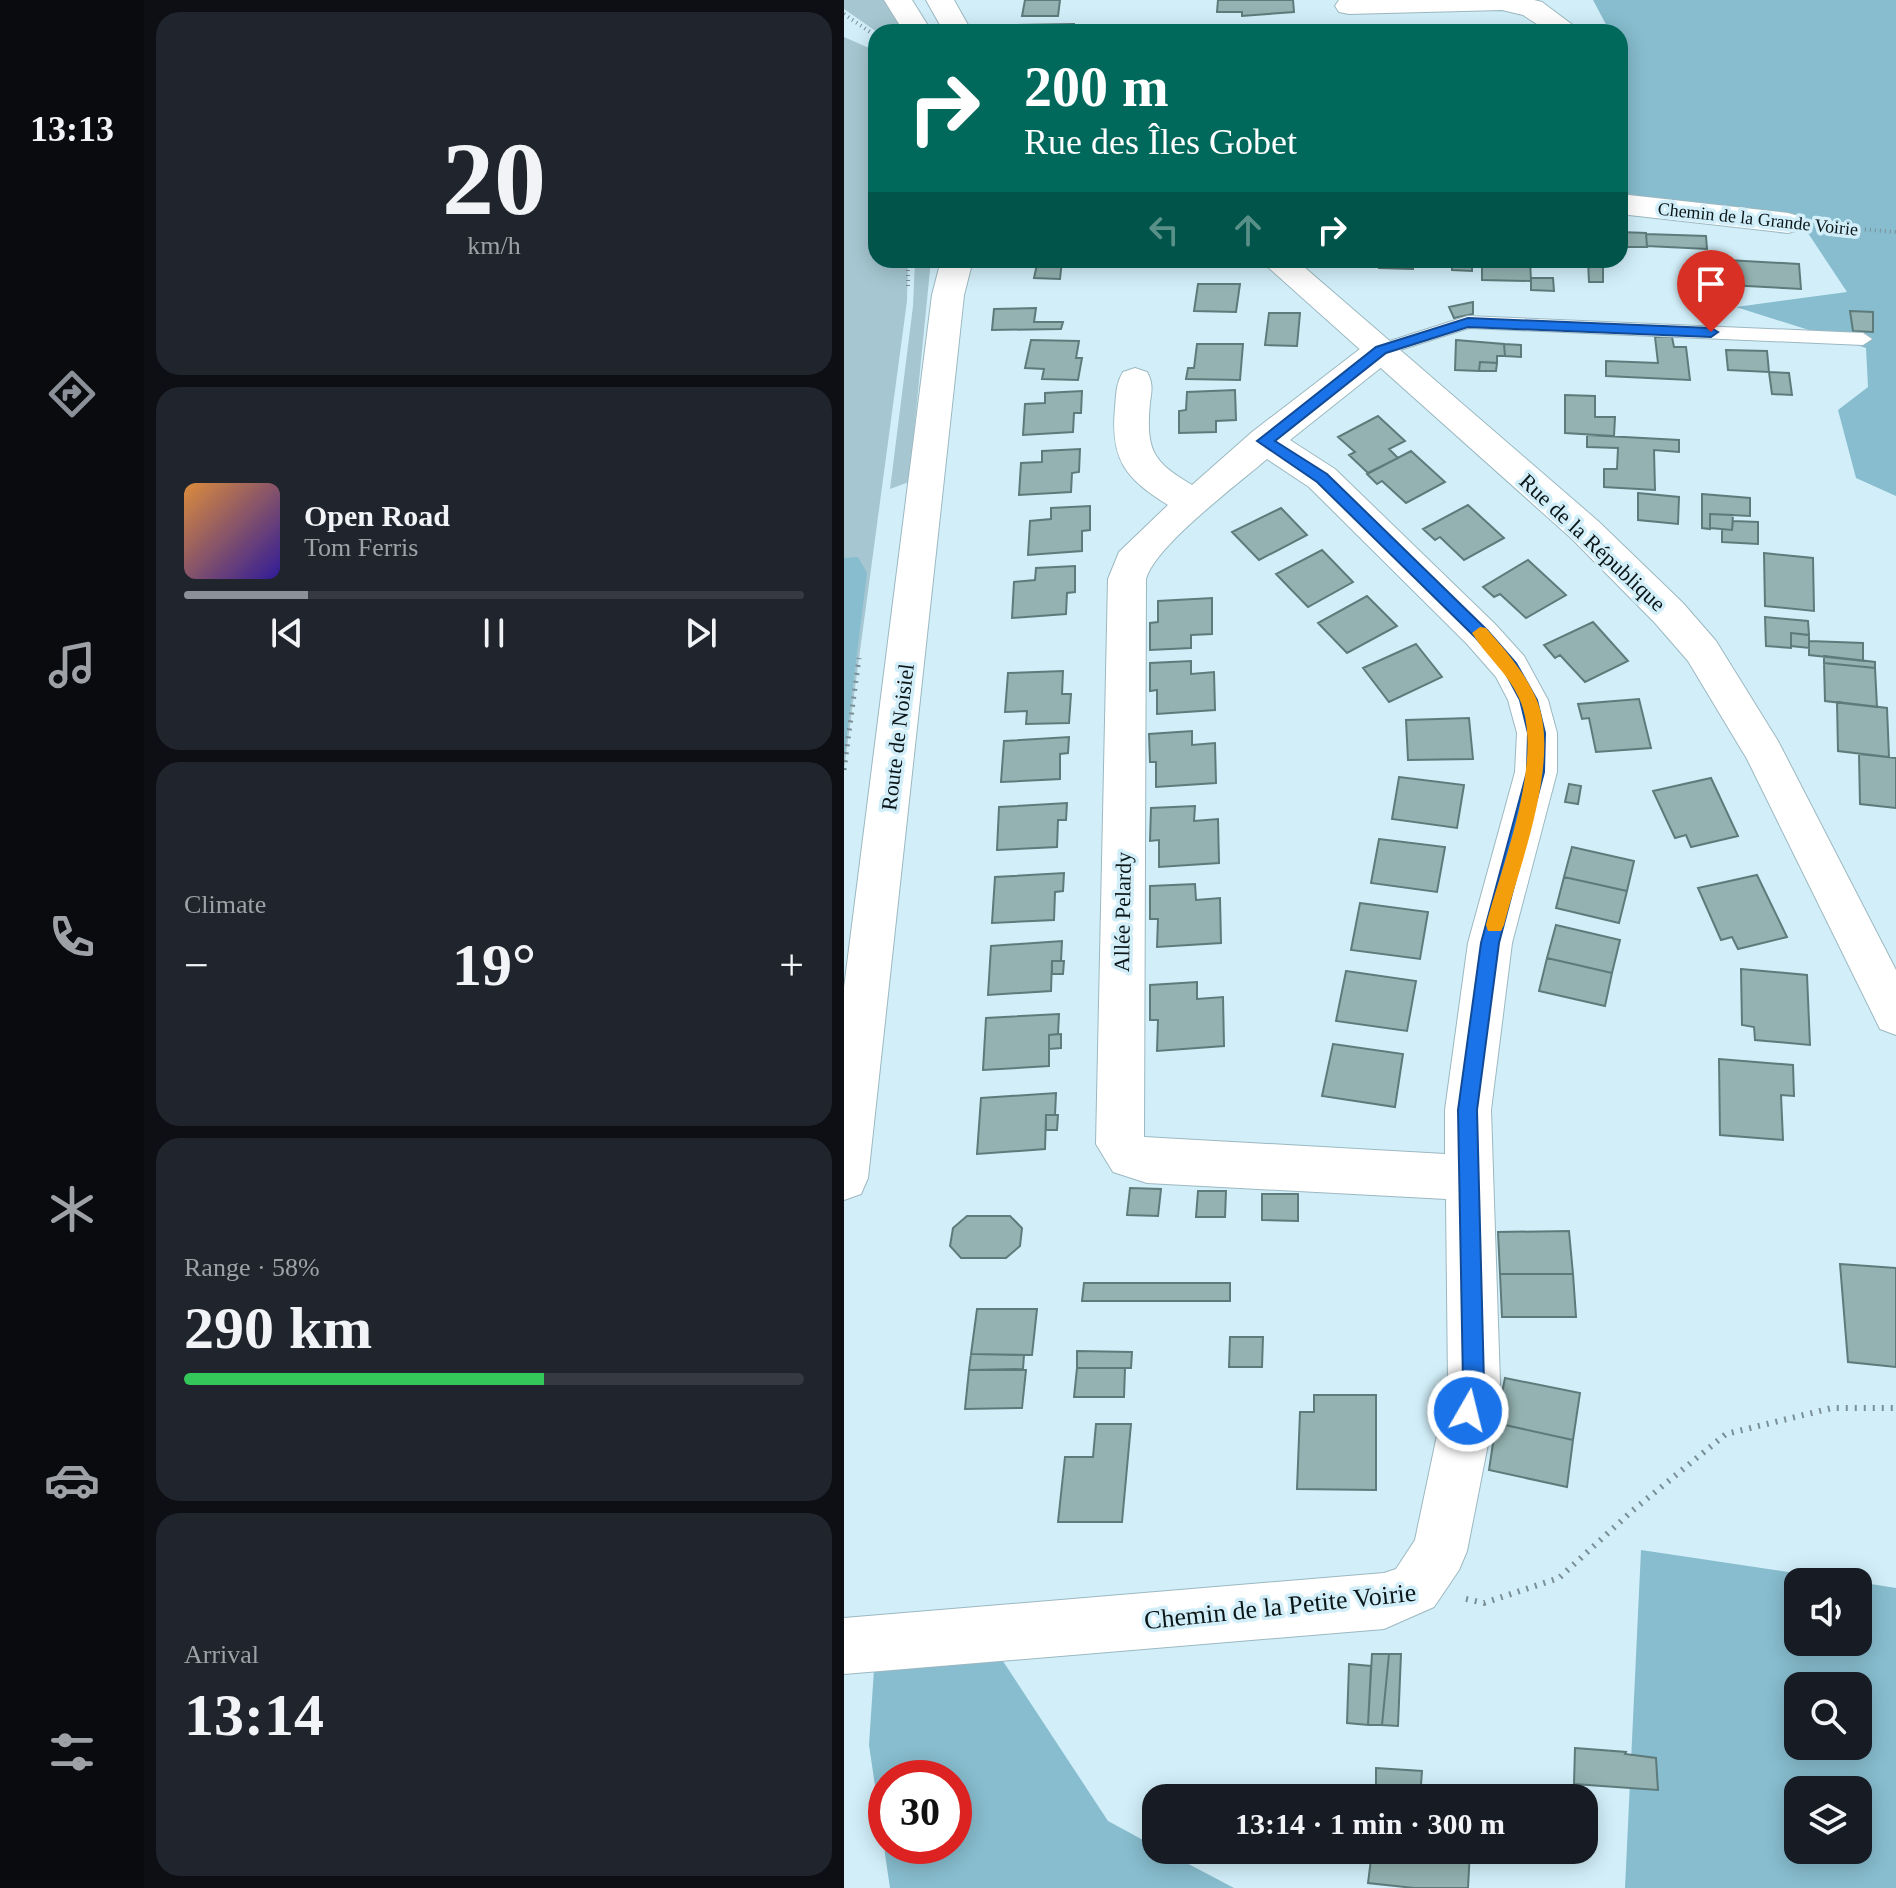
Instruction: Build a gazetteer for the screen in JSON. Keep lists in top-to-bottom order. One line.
{"streets":{"street":["Chemin de la Grande Voirie","Rue de la République","Route de Noisiel","Allée Pelardy","Chemin de la Petite Voirie"]},"page":{"tabs":"13:13","tile":[["20","km/h"],"Climate",["Range · 58%","290 km"],["Arrival","13:14"]],"turn":["200 m","Rue des Îles Gobet"],"song":["Open Road","Tom Ferris"],"heat":["−","19°","+"],"limit":"30","trip":"13:14 · 1 min · 300 m"}}
